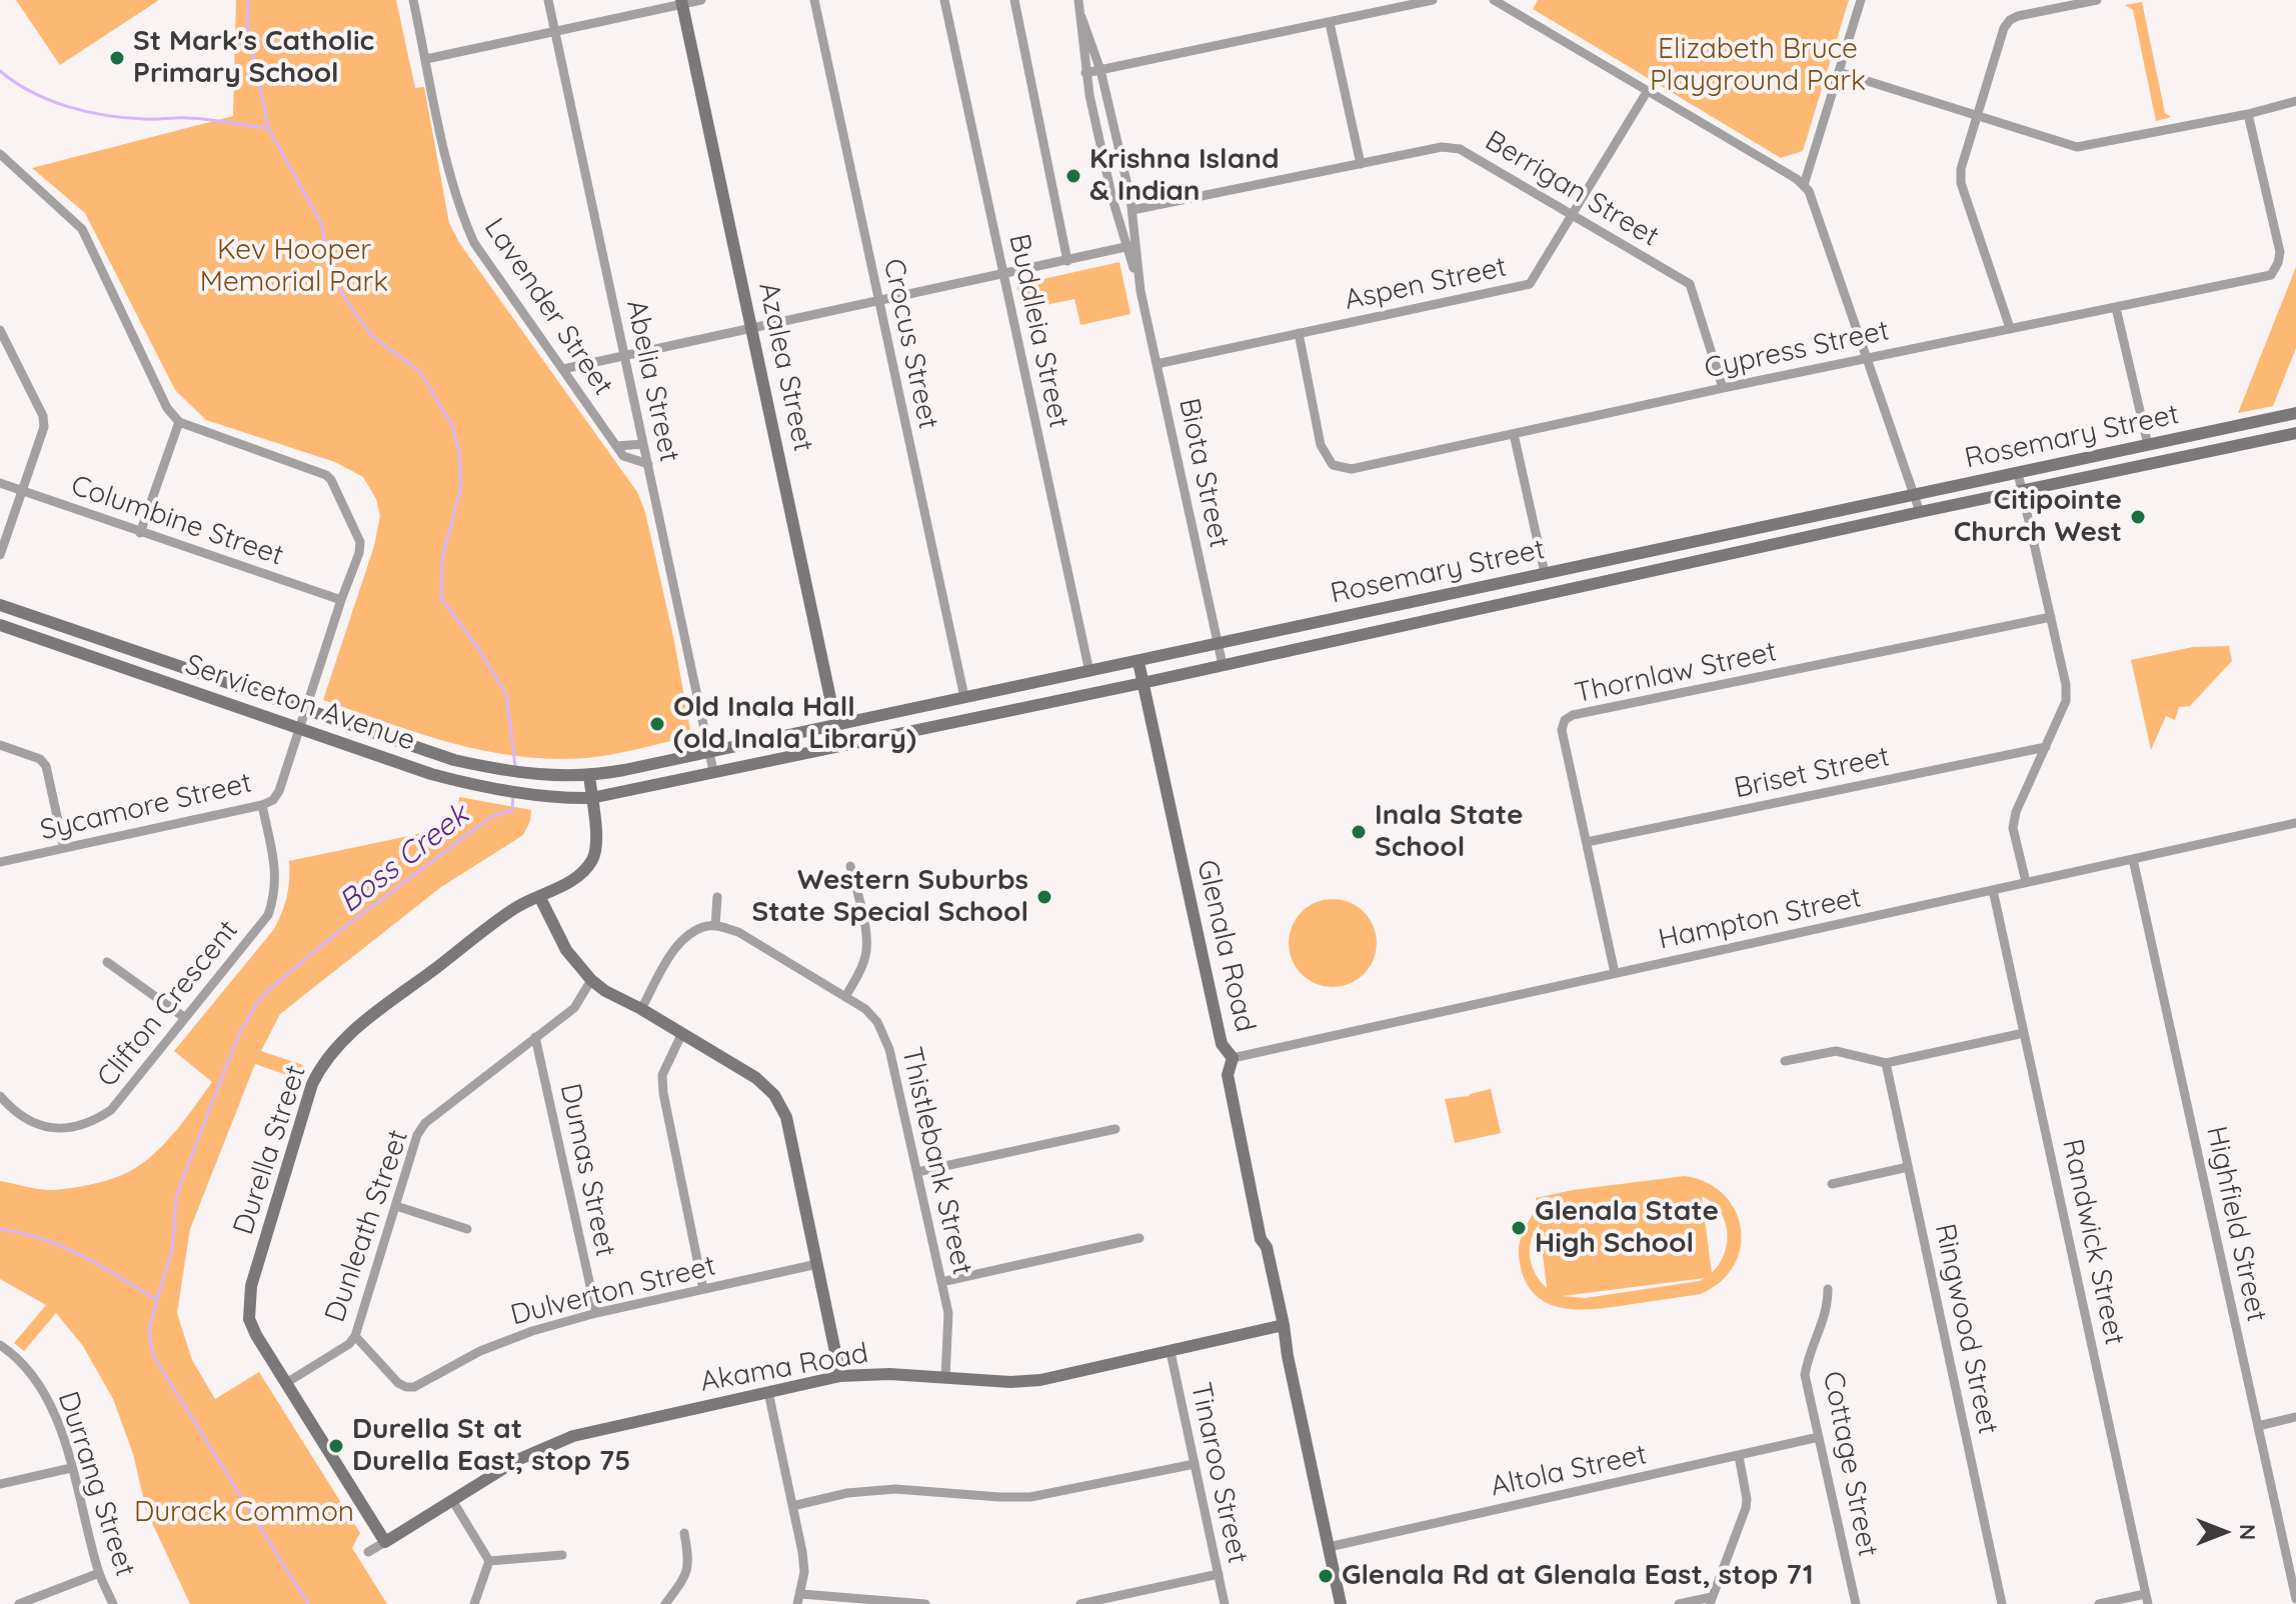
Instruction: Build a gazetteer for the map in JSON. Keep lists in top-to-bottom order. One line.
{"streets":{"main road":["Azalea Street","Rosemary Street","Serviceton Avenue","Glenala Road","Durella Street","Akama Road"],"street":["Berrigan Street","Aspen Street","Lavender Street","Buddleia Street","Crocus Street","Cypress Street","Abelia Street","Biota Street","Columbine Street","Thornlaw Street","Briset Street","Sycamore Street","Hampton Street","Clifton Crescent","Thistlebank Street","Dumas Street","Highfield Street","Dunleath Street","Randwick Street","Dulverton Street","Ringwood Street","Cottage Street","Altola Street","Tinaroo Street","Durrang Street"]},"crossings":[["Berrigan Street","Aspen Street"],["Berrigan Street","Cypress Street"],["Berrigan Street","Biota Street"],["Aspen Street","Cypress Street"],["Aspen Street","Biota Street"],["Lavender Street","Abelia Street"],["Buddleia Street","Rosemary Street"],["Crocus Street","Rosemary Street"],["Azalea Street","Rosemary Street"],["Abelia Street","Rosemary Street"],["Rosemary Street","Biota Street"],["Rosemary Street","Serviceton Avenue"],["Rosemary Street","Glenala Road"],["Rosemary Street","Durella Street"],["Columbine Street","Sycamore Street"],["Thornlaw Street","Briset Street"],["Thornlaw Street","Hampton Street"],["Serviceton Avenue","Sycamore Street"],["Serviceton Avenue","Durella Street"],["Sycamore Street","Clifton Crescent"],["Hampton Street","Glenala Road"],["Hampton Street","Highfield Street"],["Hampton Street","Randwick Street"],["Glenala Road","Akama Road"],["Glenala Road","Altola Street"],["Durella Street","Dunleath Street"],["Durella Street","Akama Road"],["Thistlebank Street","Akama Road"],["Dumas Street","Dunleath Street"],["Dumas Street","Dulverton Street"],["Dunleath Street","Dulverton Street"],["Akama Road","Tinaroo Street"],["Cottage Street","Altola Street"]],"water":["Boss Creek"],"parks":["Elizabeth Bruce Playground Park","Kev Hooper Memorial Park","Durack Common"],"places":["St Mark's Catholic Primary School","Krishna Island & Indian","Citipointe Church West","Old Inala Hall (old Inala Library)","Inala State School","Western Suburbs State Special School","Glenala State High School","Durella St at Durella East, stop 75","Glenala Rd at Glenala East, stop 71"],"north":"right"}
